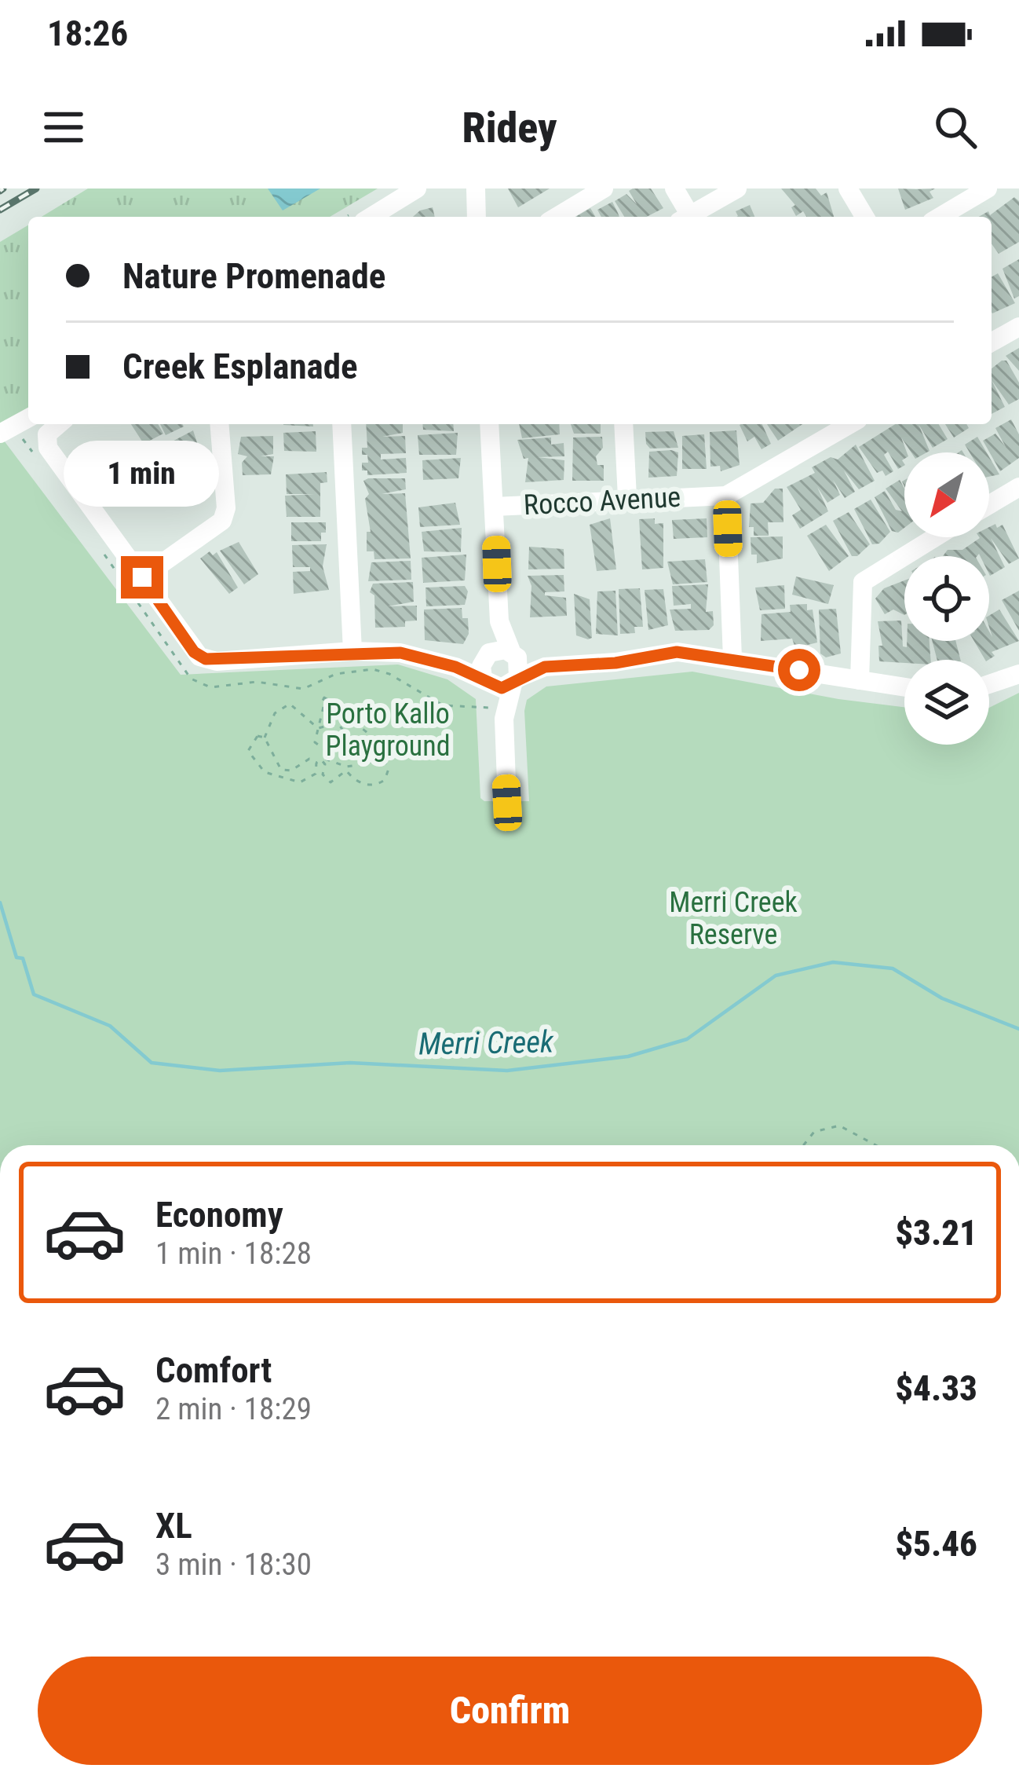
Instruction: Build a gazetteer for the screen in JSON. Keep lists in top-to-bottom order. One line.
{"streets":{"street":["Rocco Avenue"]},"water":["Merri Creek"],"parks":["Porto Kallo Playground","Merri Creek Reserve"],"north":"bottom left","page":{"status":"18:26","header":"Ridey","banner":["Nature Promenade","Creek Esplanade"],"bubble":"1 min","list":[{"name":"Economy","note":"1 min · 18:28","value":"$3.21"},{"name":"Comfort","note":"2 min · 18:29","value":"$4.33"},{"name":"XL","note":"3 min · 18:30","value":"$5.46"}],"buttons":"Confirm"}}
